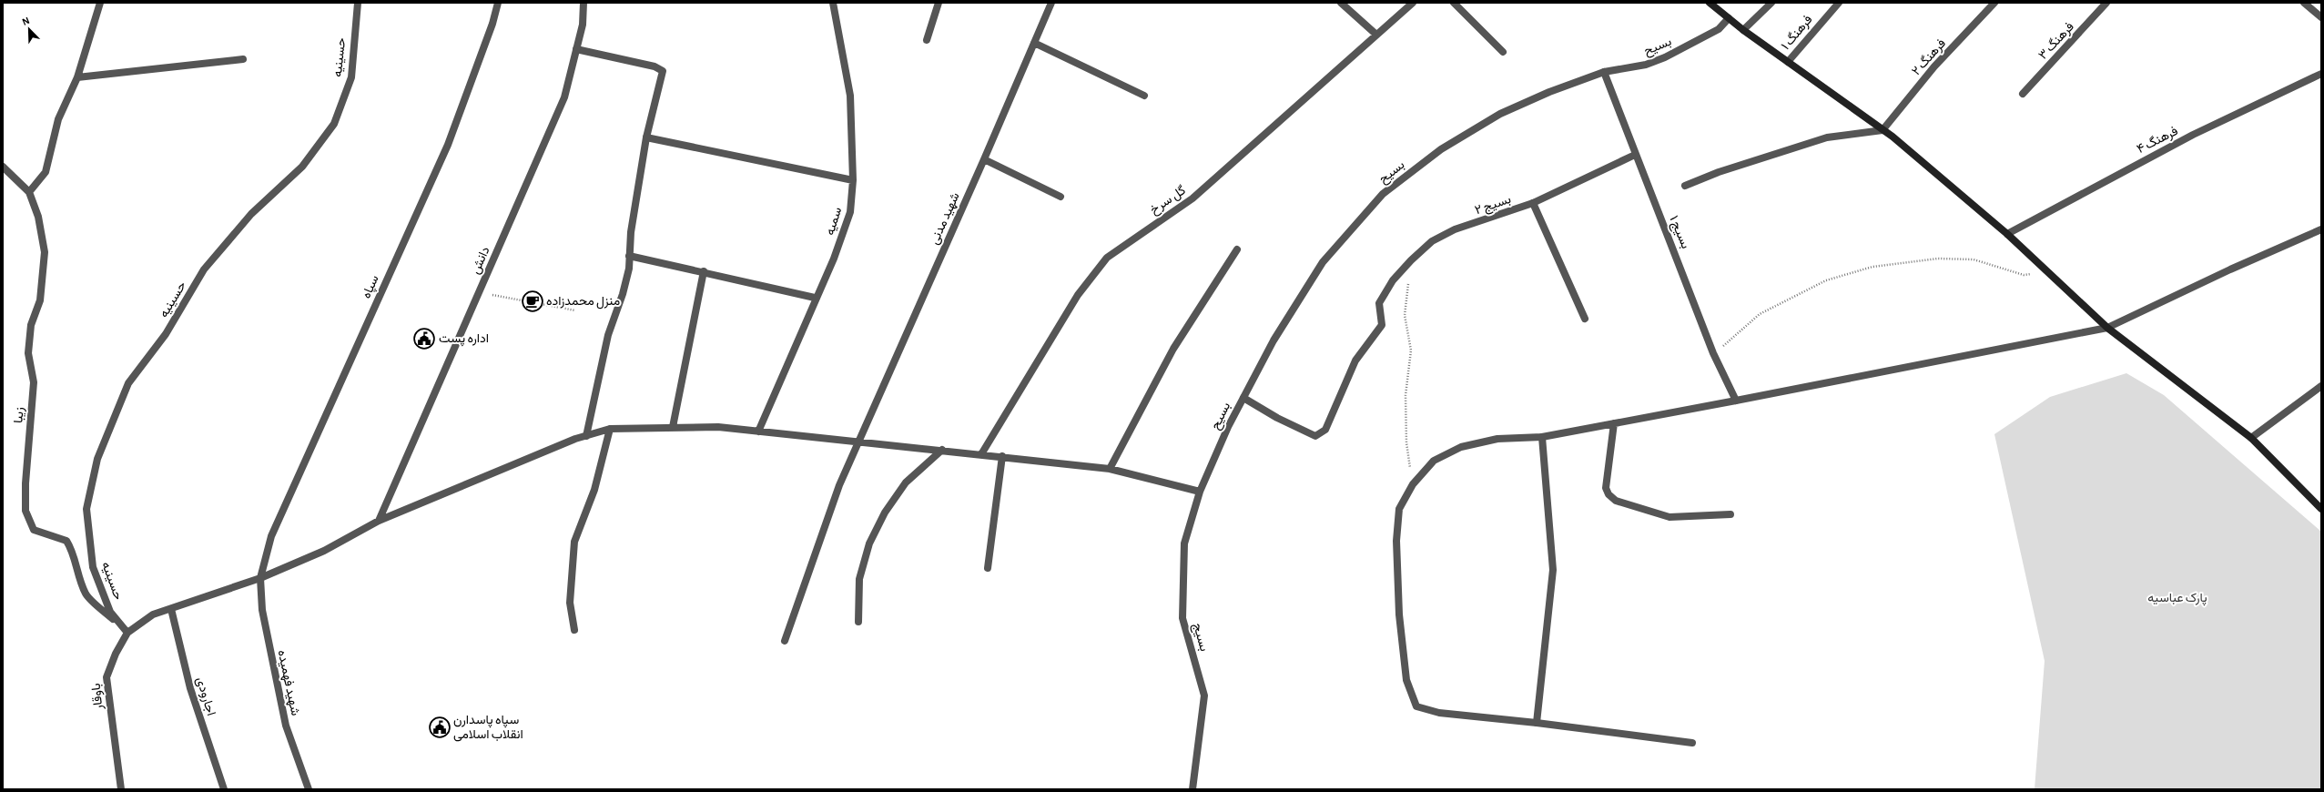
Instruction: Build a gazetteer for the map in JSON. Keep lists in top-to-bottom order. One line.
{"streets":{"street":["فرهنگ ۱","فرهنگ ۳","بسیح","حسینیه","فرهنگ ۲","فرهنگ ۴","گل سرخ","بسیج ۲","شهید مدنی","سمیه","بسیج ۱","دانش","سپاه","زیبا","بسیج","شهید فهمیده","باوقار","اجارودی"]},"crossings":[["بسیح","بسیج ۲"],["بسیح","بسیج ۱"],["بسیح","بسیج"],["بسیح","باوقار"],["حسینیه","زیبا"],["حسینیه","باوقار"],["گل سرخ","باوقار"],["بسیج ۲","بسیج ۱"],["شهید مدنی","باوقار"],["سمیه","باوقار"],["دانش","باوقار"],["سپاه","شهید فهمیده"],["سپاه","باوقار"],["زیبا","باوقار"],["بسیج","باوقار"],["شهید فهمیده","باوقار"],["باوقار","اجارودی"]],"parks":["پارک عباسیه"],"places":{"cafe":["منزل محمدزاده"],"public building":["اداره پست","سپاه پاسدارن انقلاب اسلامی"]},"north":"top left"}
